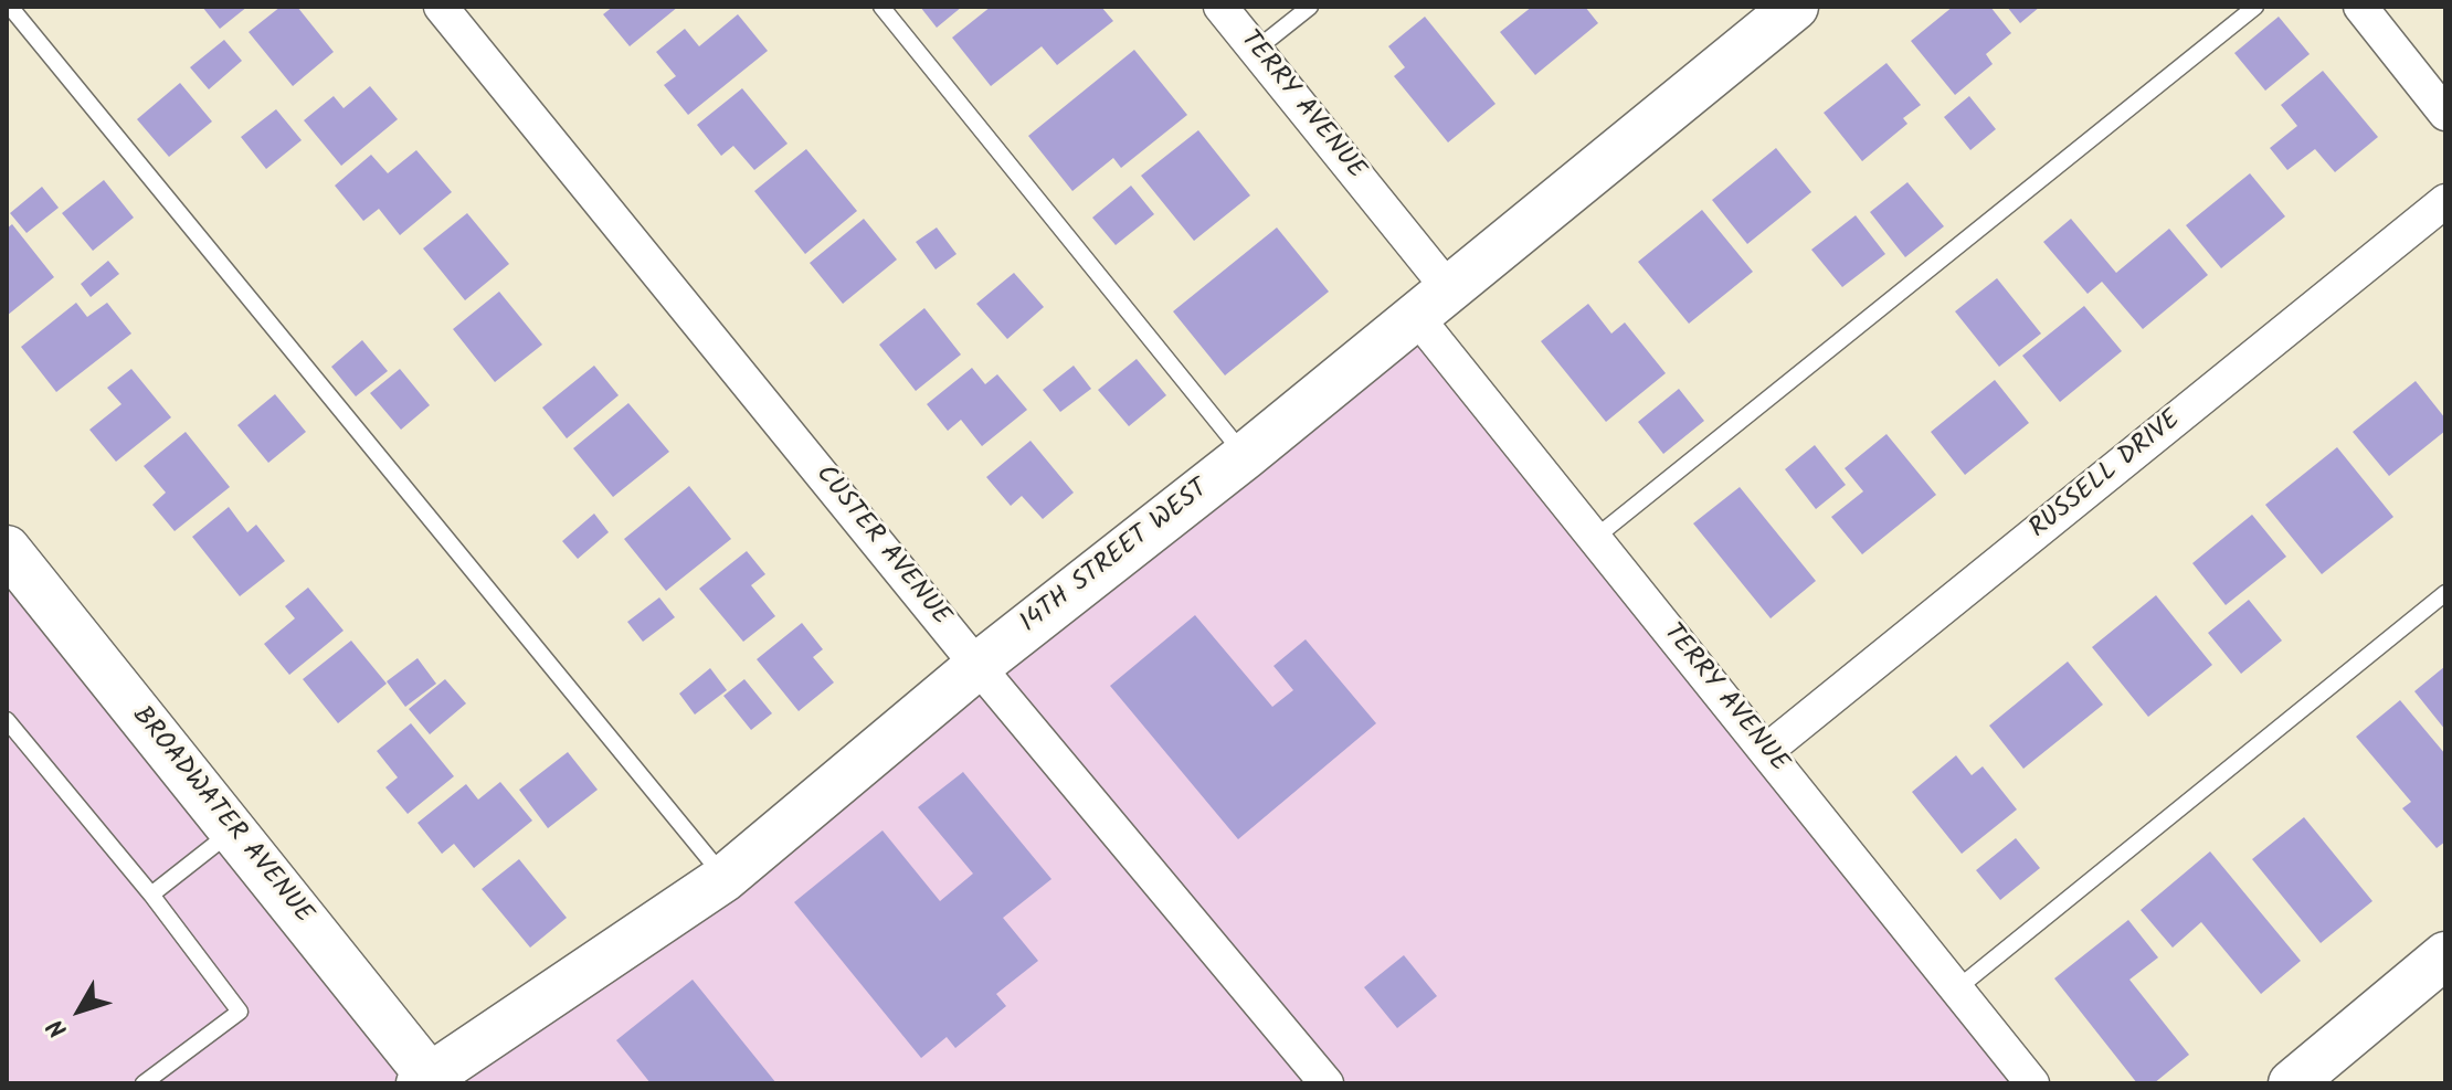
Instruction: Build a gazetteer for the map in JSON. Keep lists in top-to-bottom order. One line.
{"streets":{"street":["TERRY AVENUE","RUSSELL DRIVE","CUSTER AVENUE","14TH STREET WEST","BROADWATER AVENUE"]},"crossings":[["TERRY AVENUE","RUSSELL DRIVE"],["TERRY AVENUE","14TH STREET WEST"],["CUSTER AVENUE","14TH STREET WEST"],["14TH STREET WEST","BROADWATER AVENUE"]],"north":"bottom left"}
